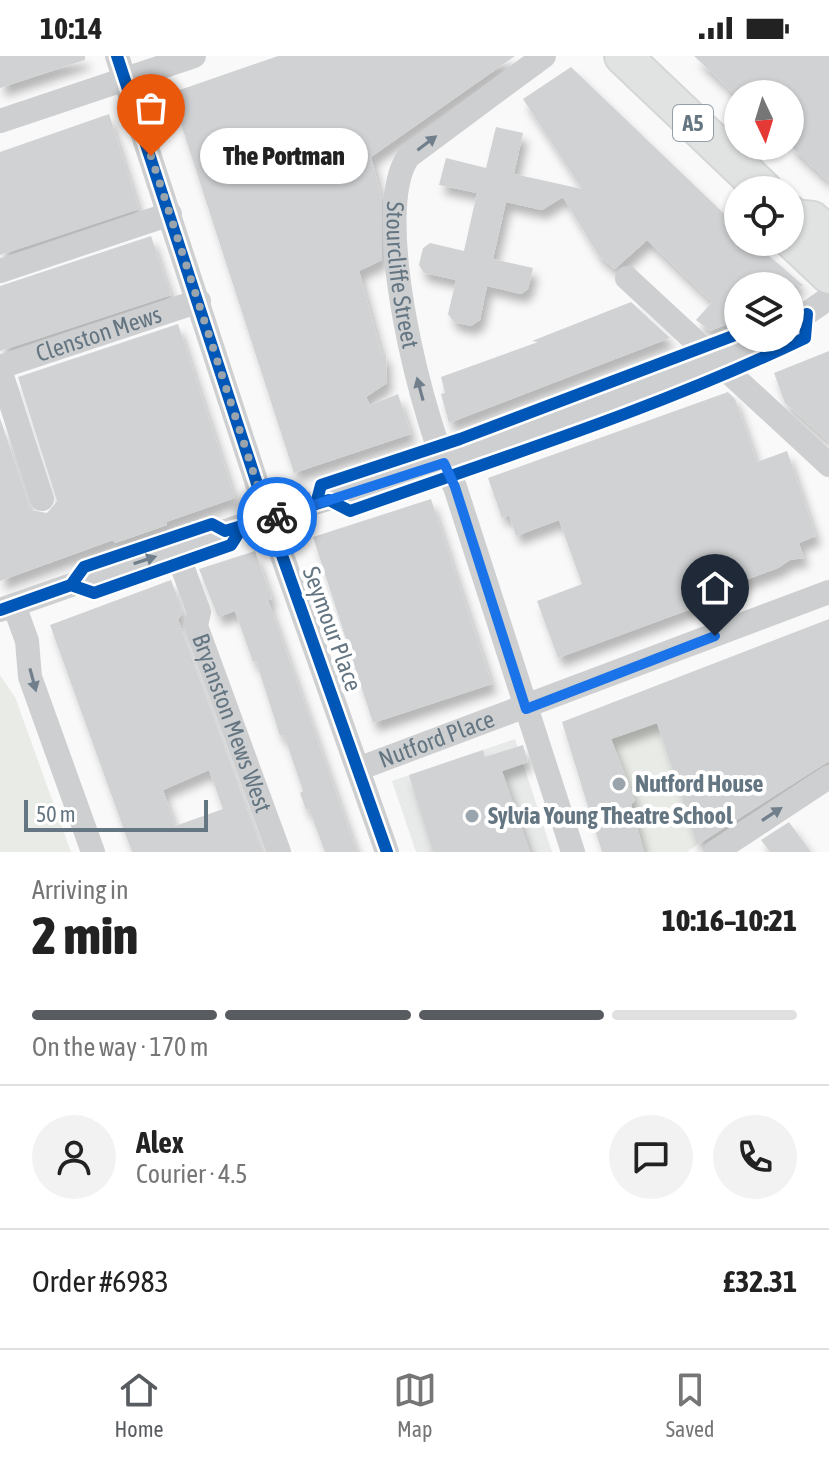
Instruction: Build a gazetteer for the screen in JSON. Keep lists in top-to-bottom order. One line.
{"streets":{"highway":["A5"],"street":["Stourcliffe Street","Clenston Mews","Seymour Place","Bryanston Mews West","Nutford Place"]},"crossings":[["Stourcliffe Street","Nutford Place"],["Clenston Mews","Seymour Place"],["Seymour Place","Nutford Place"]],"one_way":["Stourcliffe Street"],"places":["The Portman","Nutford House","Sylvia Young Theatre School"],"scale_bar":"50 m","north":"bottom","page":{"status":"10:14","bubble":"The Portman","scale":"50 m","heading":["2 min","Arriving in","10:16–10:21"],"panel":["Alex","Courier · 4.5","Order #6983","£32.31"],"bar":"On the way · 170 m","tabs":["Home","Map","Saved"]}}
